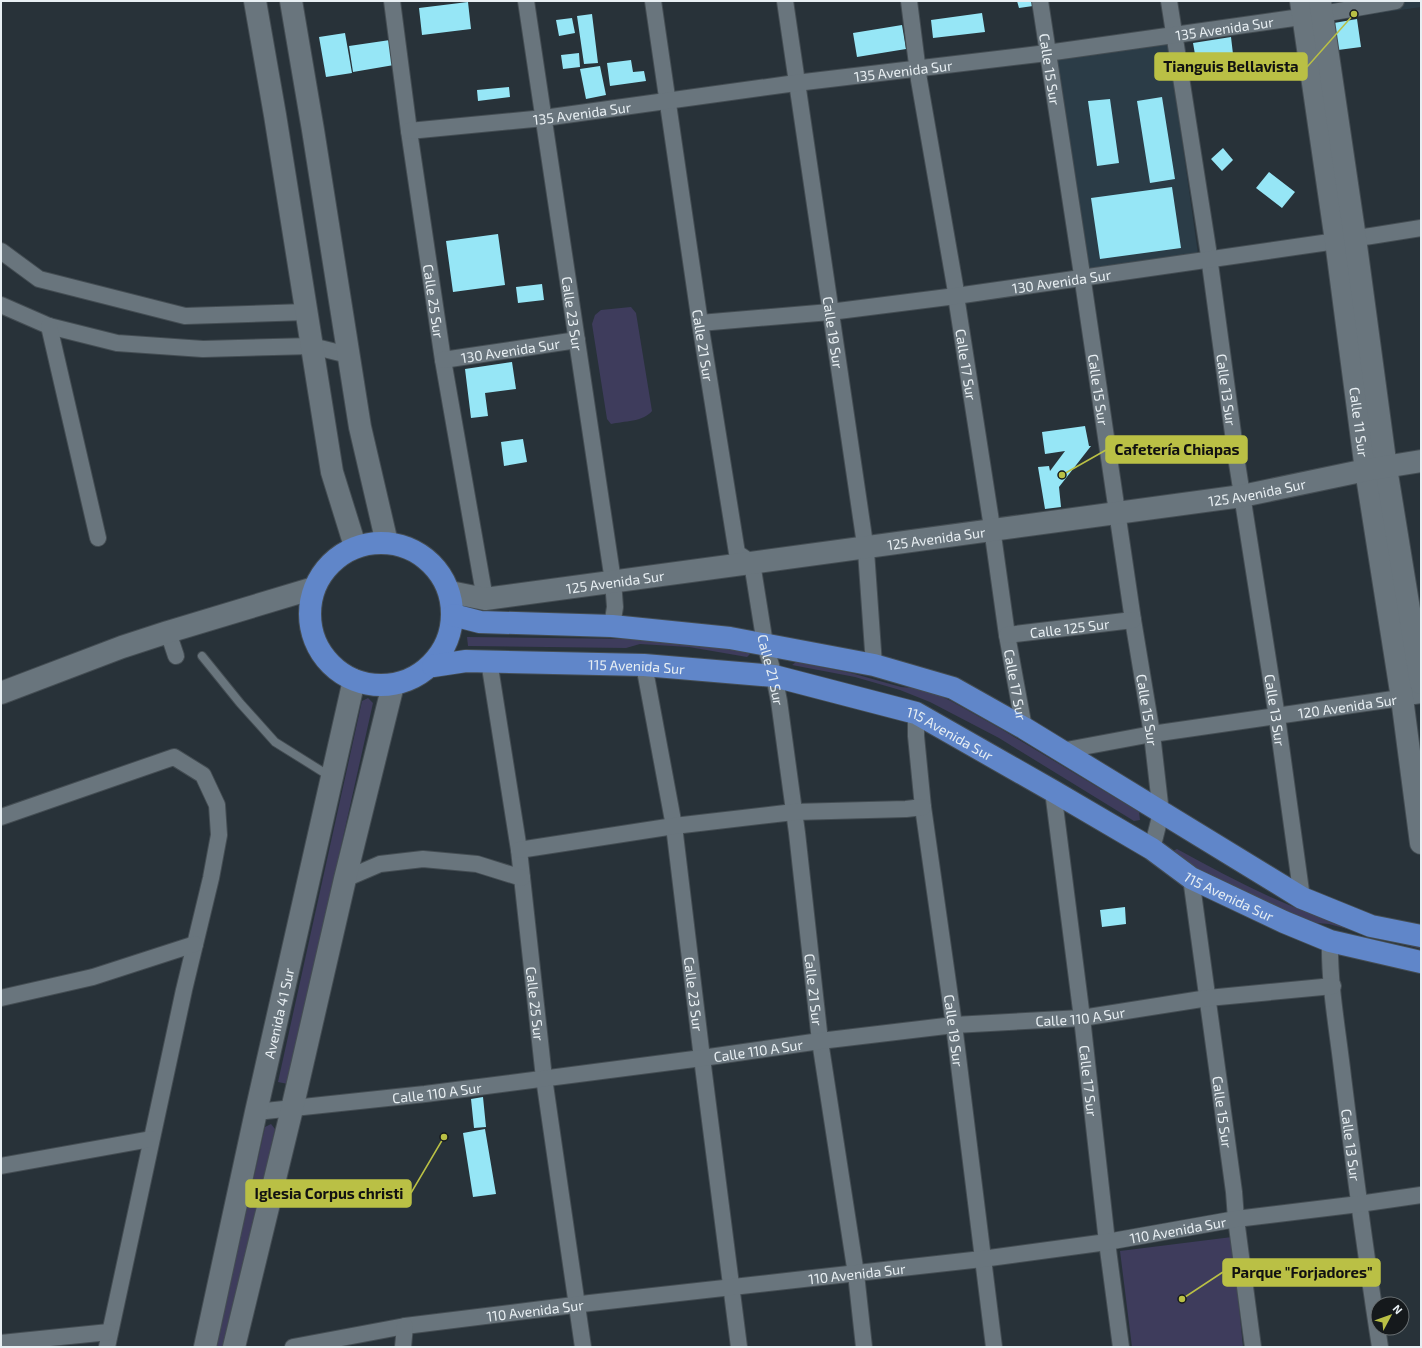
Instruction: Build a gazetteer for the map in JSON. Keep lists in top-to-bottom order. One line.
{"streets":{"main road":["Calle 11 Sur","125 Avenida Sur","115 Avenida Sur","Avenida 41 Sur"],"street":["135 Avenida Sur","Calle 15 Sur","130 Avenida Sur","Calle 25 Sur","Calle 23 Sur","Calle 19 Sur","Calle 21 Sur","Calle 17 Sur","Calle 13 Sur","Calle 125 Sur","120 Avenida Sur","Calle 110 A Sur","110 Avenida Sur"]},"crossings":[["135 Avenida Sur","Calle 15 Sur"],["135 Avenida Sur","Calle 25 Sur"],["135 Avenida Sur","Calle 23 Sur"],["135 Avenida Sur","Calle 19 Sur"],["135 Avenida Sur","Calle 21 Sur"],["135 Avenida Sur","Calle 17 Sur"],["135 Avenida Sur","Calle 13 Sur"],["135 Avenida Sur","Calle 11 Sur"],["Calle 15 Sur","130 Avenida Sur"],["Calle 15 Sur","125 Avenida Sur"],["Calle 15 Sur","Calle 125 Sur"],["Calle 15 Sur","115 Avenida Sur"],["Calle 15 Sur","120 Avenida Sur"],["Calle 15 Sur","Calle 110 A Sur"],["Calle 15 Sur","110 Avenida Sur"],["130 Avenida Sur","Calle 25 Sur"],["130 Avenida Sur","Calle 23 Sur"],["130 Avenida Sur","Calle 19 Sur"],["130 Avenida Sur","Calle 21 Sur"],["130 Avenida Sur","Calle 17 Sur"],["130 Avenida Sur","Calle 13 Sur"],["130 Avenida Sur","Calle 11 Sur"],["Calle 25 Sur","125 Avenida Sur"],["Calle 25 Sur","115 Avenida Sur"],["Calle 25 Sur","Calle 110 A Sur"],["Calle 25 Sur","110 Avenida Sur"],["Calle 23 Sur","125 Avenida Sur"],["Calle 23 Sur","115 Avenida Sur"],["Calle 23 Sur","Calle 110 A Sur"],["Calle 23 Sur","110 Avenida Sur"],["Calle 19 Sur","125 Avenida Sur"],["Calle 19 Sur","115 Avenida Sur"],["Calle 19 Sur","Calle 110 A Sur"],["Calle 19 Sur","110 Avenida Sur"],["Calle 21 Sur","125 Avenida Sur"],["Calle 21 Sur","115 Avenida Sur"],["Calle 21 Sur","Calle 110 A Sur"],["Calle 21 Sur","110 Avenida Sur"],["Calle 17 Sur","125 Avenida Sur"],["Calle 17 Sur","Calle 125 Sur"],["Calle 17 Sur","115 Avenida Sur"],["Calle 17 Sur","Calle 110 A Sur"],["Calle 17 Sur","110 Avenida Sur"],["Calle 13 Sur","125 Avenida Sur"],["Calle 13 Sur","115 Avenida Sur"],["Calle 13 Sur","120 Avenida Sur"],["Calle 13 Sur","Calle 110 A Sur"],["Calle 13 Sur","110 Avenida Sur"],["Calle 11 Sur","125 Avenida Sur"],["Calle 11 Sur","120 Avenida Sur"],["Avenida 41 Sur","Calle 110 A Sur"]],"places":["Tianguis Bellavista","Cafetería Chiapas","Iglesia Corpus christi","Parque \"Forjadores\""],"north":"top right"}
